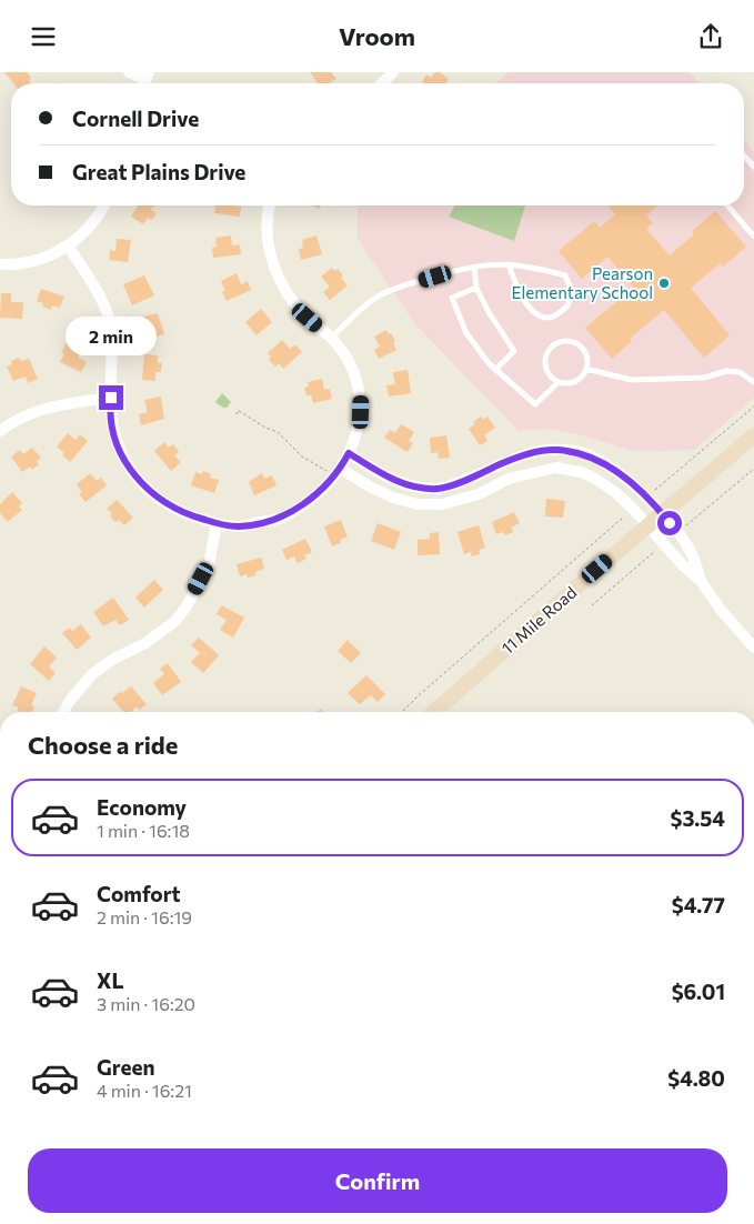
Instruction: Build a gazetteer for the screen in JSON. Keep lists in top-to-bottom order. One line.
{"streets":{"street":["11 Mile Road"]},"places":["Pearson Elementary School"],"page":{"header":"Vroom","banner":["Cornell Drive","Great Plains Drive"],"bubble":"2 min","heading":"Choose a ride","list":[{"name":"Economy","note":"1 min · 16:18","value":"$3.54"},{"name":"Comfort","note":"2 min · 16:19","value":"$4.77"},{"name":"XL","note":"3 min · 16:20","value":"$6.01"},{"name":"Green","note":"4 min · 16:21","value":"$4.80"}],"buttons":"Confirm"}}
